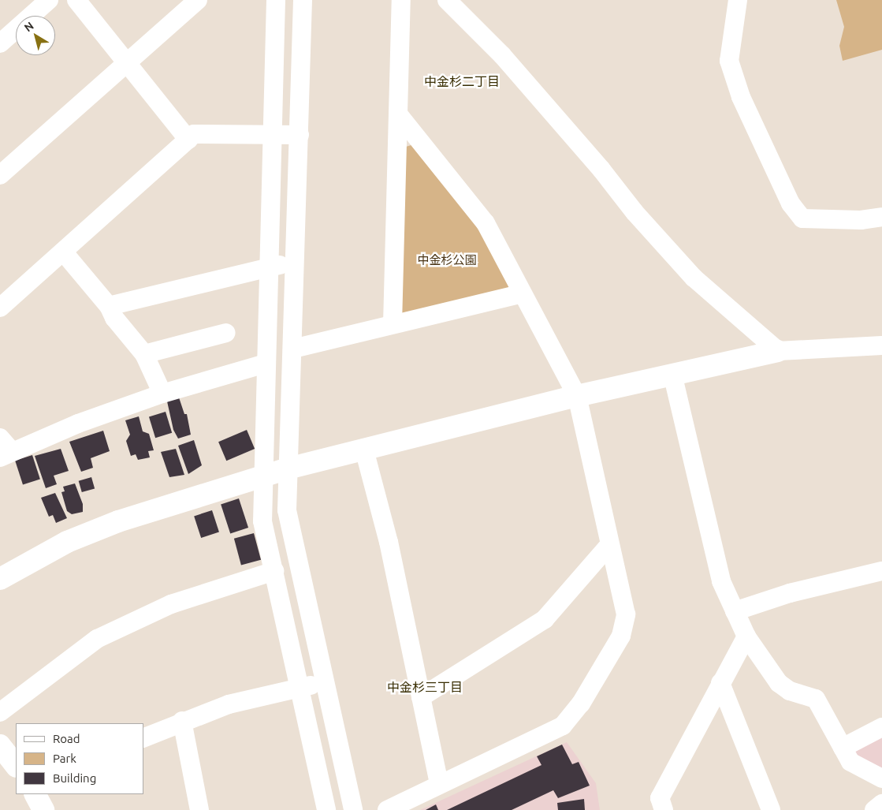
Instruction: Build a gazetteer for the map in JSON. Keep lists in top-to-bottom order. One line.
{"districts":["中金杉二丁目","中金杉三丁目"],"parks":["中金杉公園"],"legend":["Road","Park","Building"],"north":"top left"}
